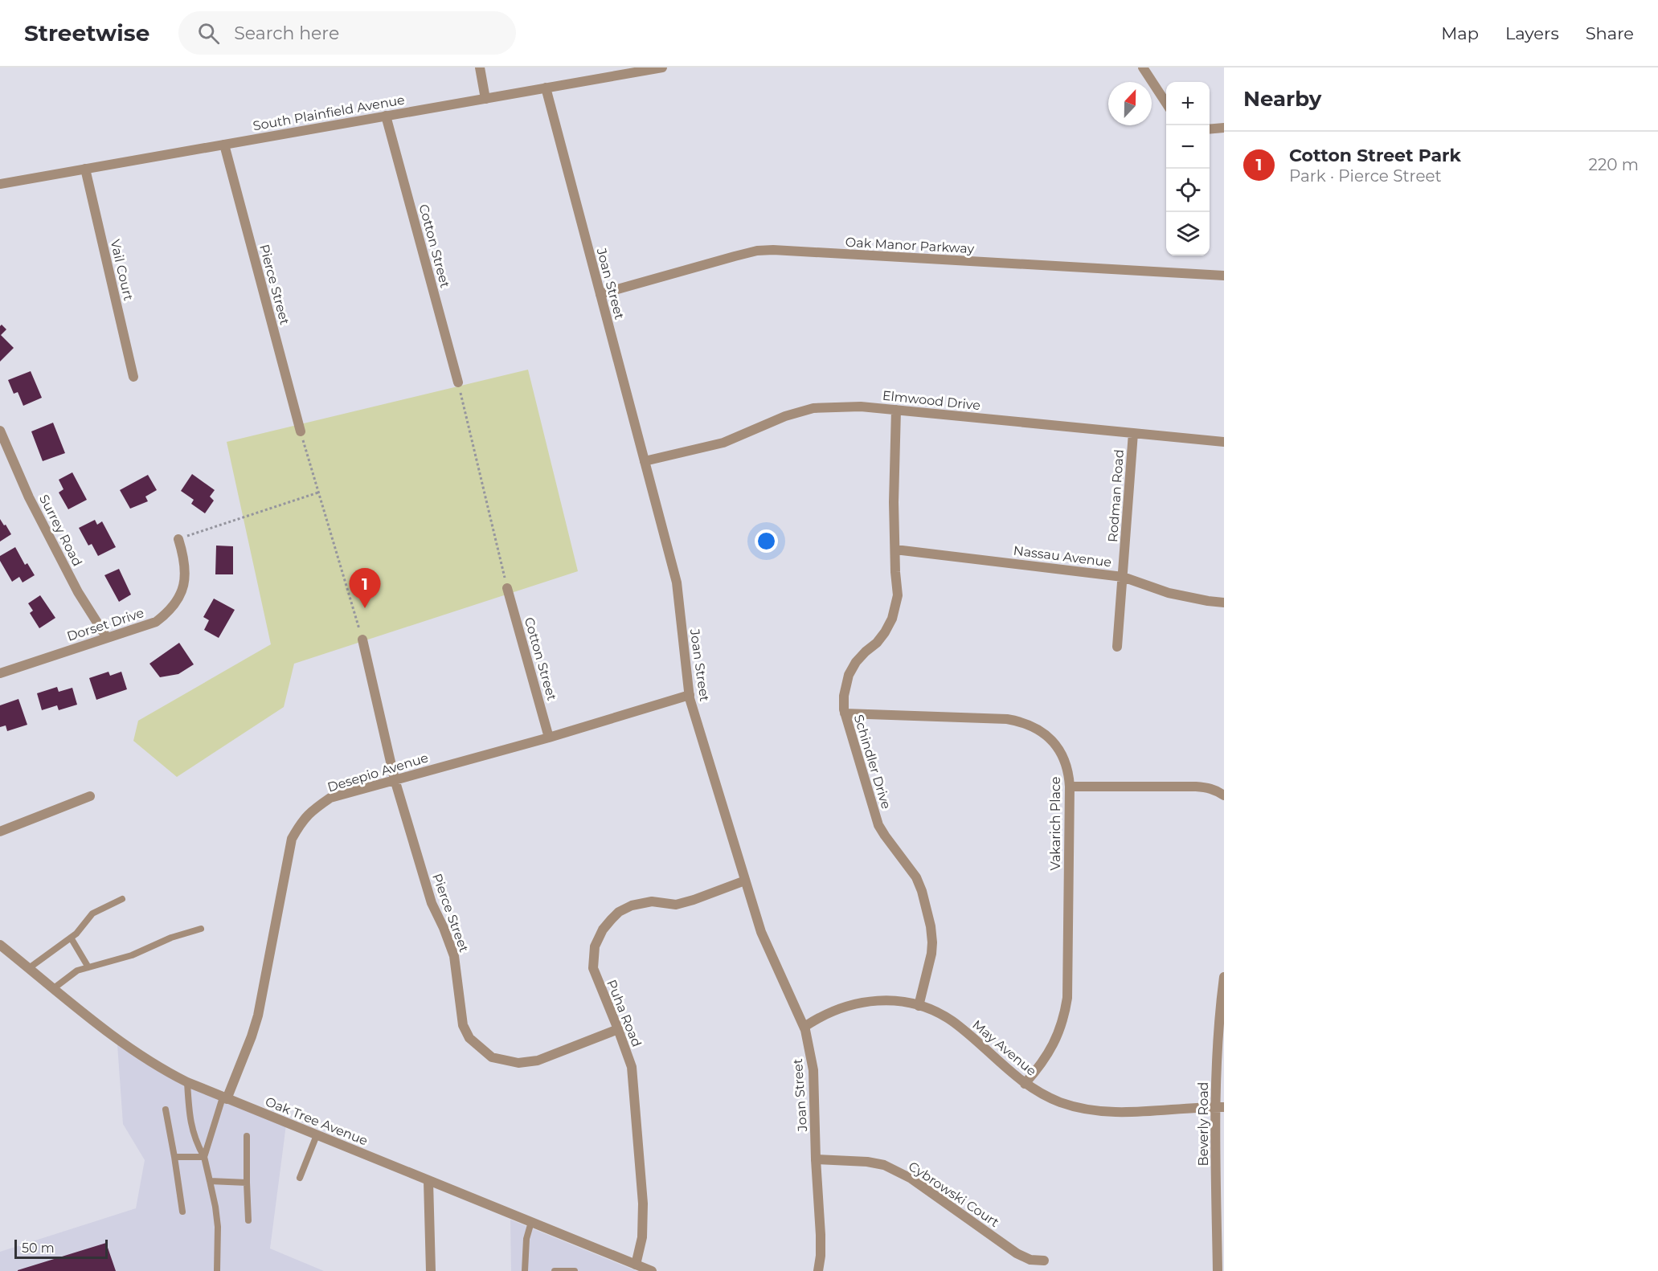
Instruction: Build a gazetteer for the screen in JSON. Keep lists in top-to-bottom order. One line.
{"streets":{"street":["South Plainfield Avenue","Oak Manor Parkway","Cotton Street","Vail Court","Joan Street","Pierce Street","Elmwood Drive","Rodman Road","Surrey Road","Nassau Avenue","Dorset Drive","Schindler Drive","Desepio Avenue","Vakarich Place","Puha Road","May Avenue","Oak Tree Avenue","Beverly Road","Cybrowski Court"]},"crossings":[["South Plainfield Avenue","Cotton Street"],["South Plainfield Avenue","Vail Court"],["South Plainfield Avenue","Joan Street"],["South Plainfield Avenue","Pierce Street"],["Oak Manor Parkway","Joan Street"],["Cotton Street","Desepio Avenue"],["Joan Street","Elmwood Drive"],["Joan Street","Desepio Avenue"],["Joan Street","Puha Road"],["Joan Street","May Avenue"],["Joan Street","Cybrowski Court"],["Pierce Street","Desepio Avenue"],["Pierce Street","Puha Road"],["Elmwood Drive","Rodman Road"],["Elmwood Drive","Schindler Drive"],["Rodman Road","Nassau Avenue"],["Surrey Road","Dorset Drive"],["Nassau Avenue","Schindler Drive"],["Schindler Drive","Vakarich Place"],["Schindler Drive","May Avenue"],["Desepio Avenue","Oak Tree Avenue"],["Vakarich Place","May Avenue"],["Puha Road","Oak Tree Avenue"],["May Avenue","Beverly Road"]],"scale_bar":"50 m","north":"top","page":{"header":"Streetwise","search":"Search here","nav":["Map","Layers","Share"],"heading":"Nearby","map_buttons":["+","−"],"list":[{"mark":"1","name":"Cotton Street Park","note":"Park · Pierce Street","value":"220 m"}],"pins":"1","scale":"50 m"}}
